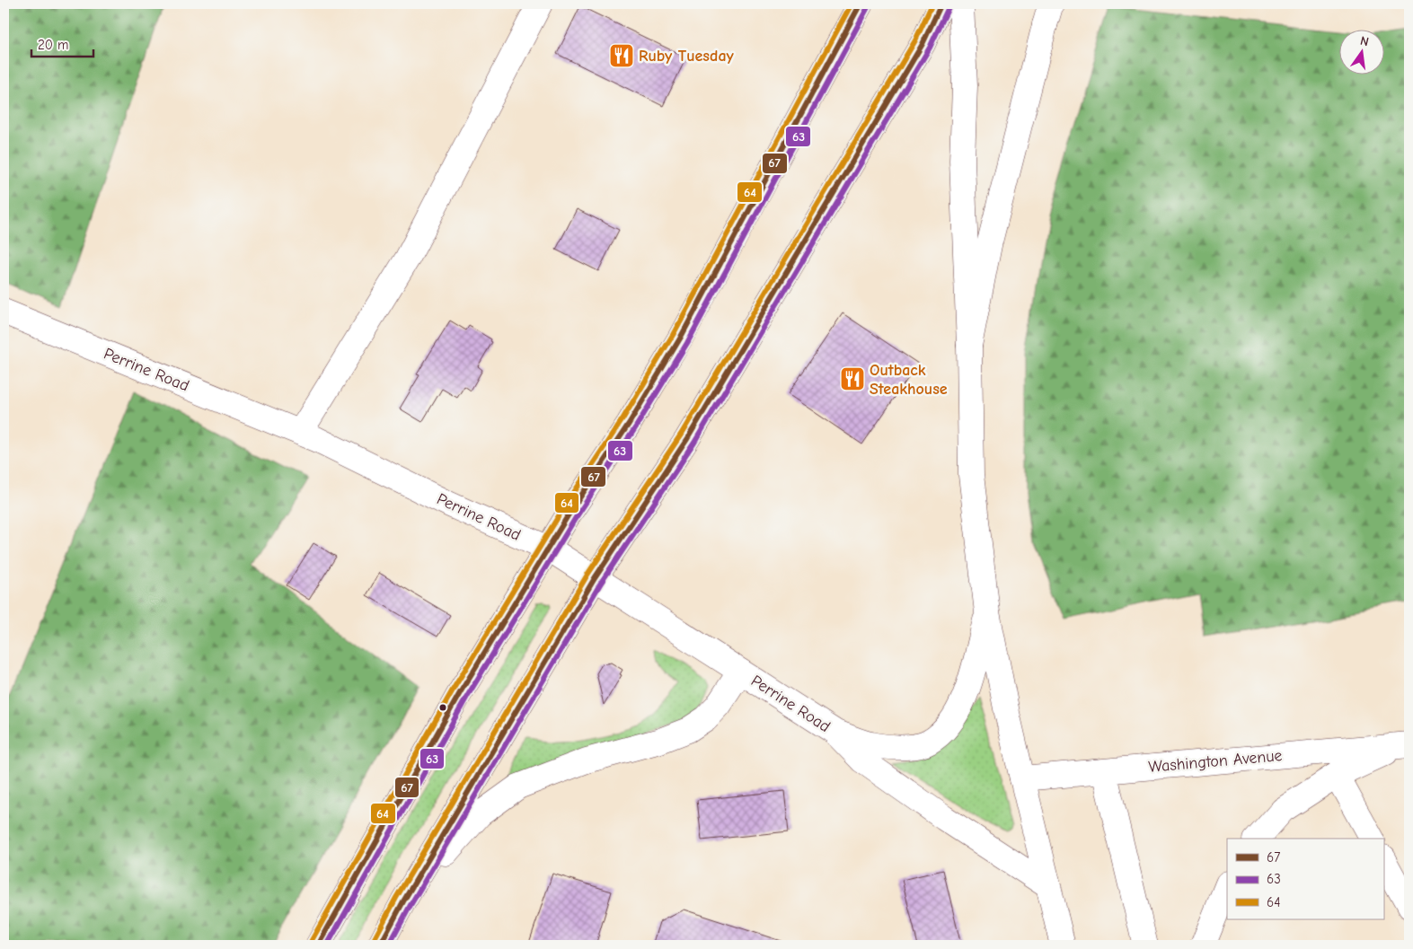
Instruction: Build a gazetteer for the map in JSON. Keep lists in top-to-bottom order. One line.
{"streets":{"main road":["Perrine Road","Washington Avenue"]},"places":{"restaurant":["Ruby Tuesday","Outback Steakhouse"]},"lines":["transit line 67","transit line 64","transit line 63"],"legend":["67","63","64"],"scale_bar":"20 m","north":"top"}
